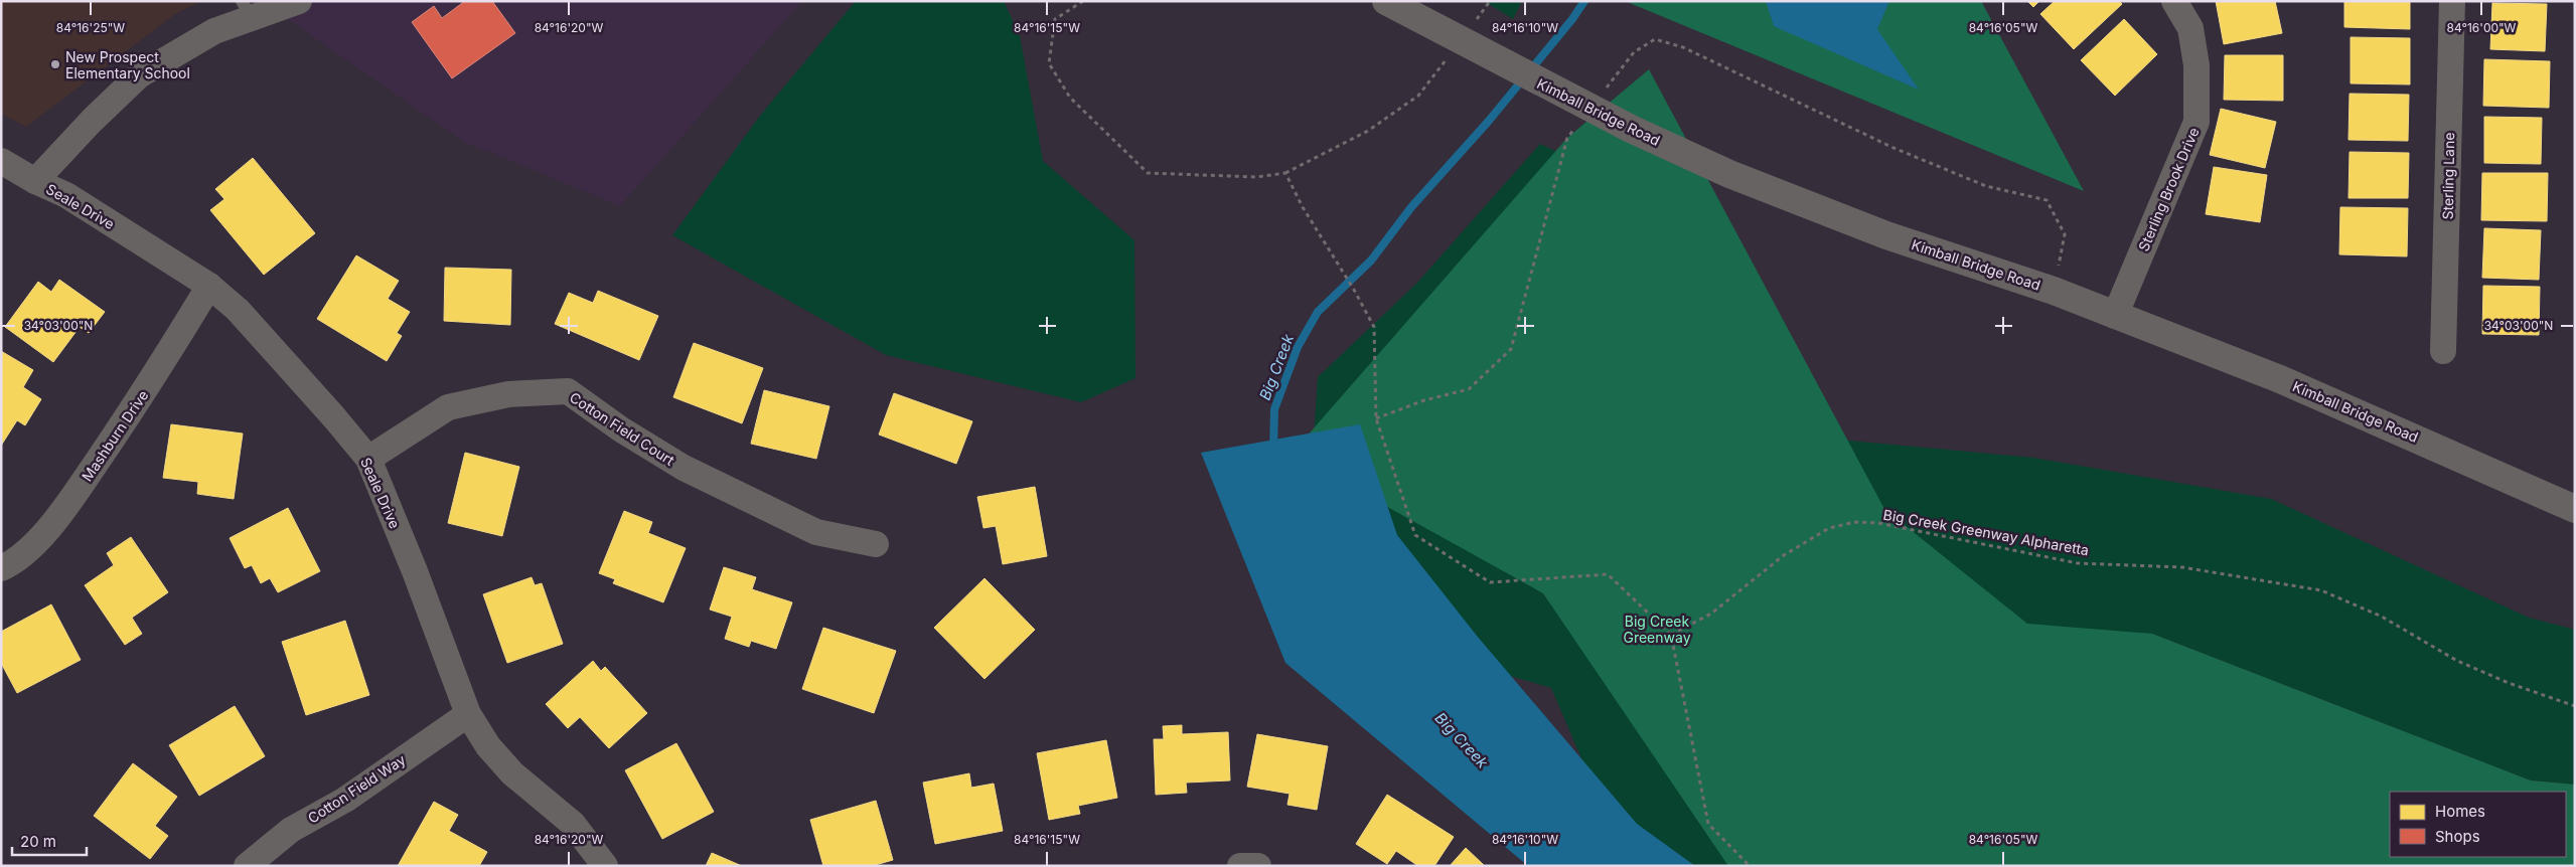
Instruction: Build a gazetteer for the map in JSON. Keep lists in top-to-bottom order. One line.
{"streets":{"street":["Kimball Bridge Road","Sterling Lane","Sterling Brook Drive","Seale Drive","Cotton Field Court","Mashburn Drive","Cotton Field Way"],"path":["Big Creek Greenway Alpharetta"]},"crossings":[["Kimball Bridge Road","Sterling Brook Drive"],["Seale Drive","Cotton Field Court"],["Seale Drive","Mashburn Drive"],["Seale Drive","Cotton Field Way"]],"water":["Big Creek"],"parks":["Big Creek Greenway"],"places":["New Prospect Elementary School"],"legend":["Homes","Shops"],"scale_bar":"20 m","coordinates":["84°16'25\"W","84°16'20\"W","84°16'15\"W","84°16'10\"W","84°16'05\"W","84°16'00\"W","34°03'00\"N"]}
